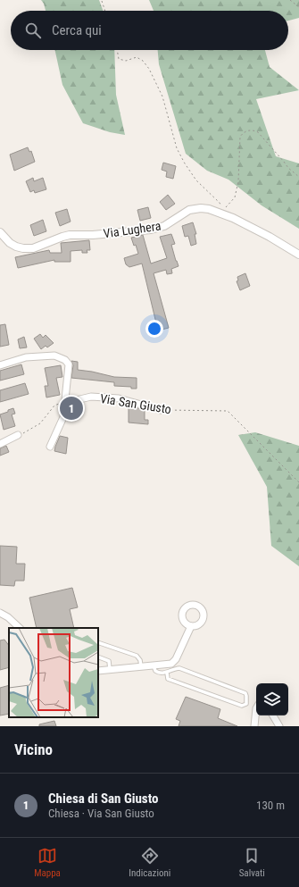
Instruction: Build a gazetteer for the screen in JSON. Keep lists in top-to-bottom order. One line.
{"streets":{"street":["Via Lughera","Via San Giusto"]},"page":{"search":"Cerca qui","pins":"1","heading":"Vicino","list":[{"mark":"1","name":"Chiesa di San Giusto","note":"Chiesa · Via San Giusto","value":"130 m"}],"nav":["Mappa","Indicazioni","Salvati"]}}
